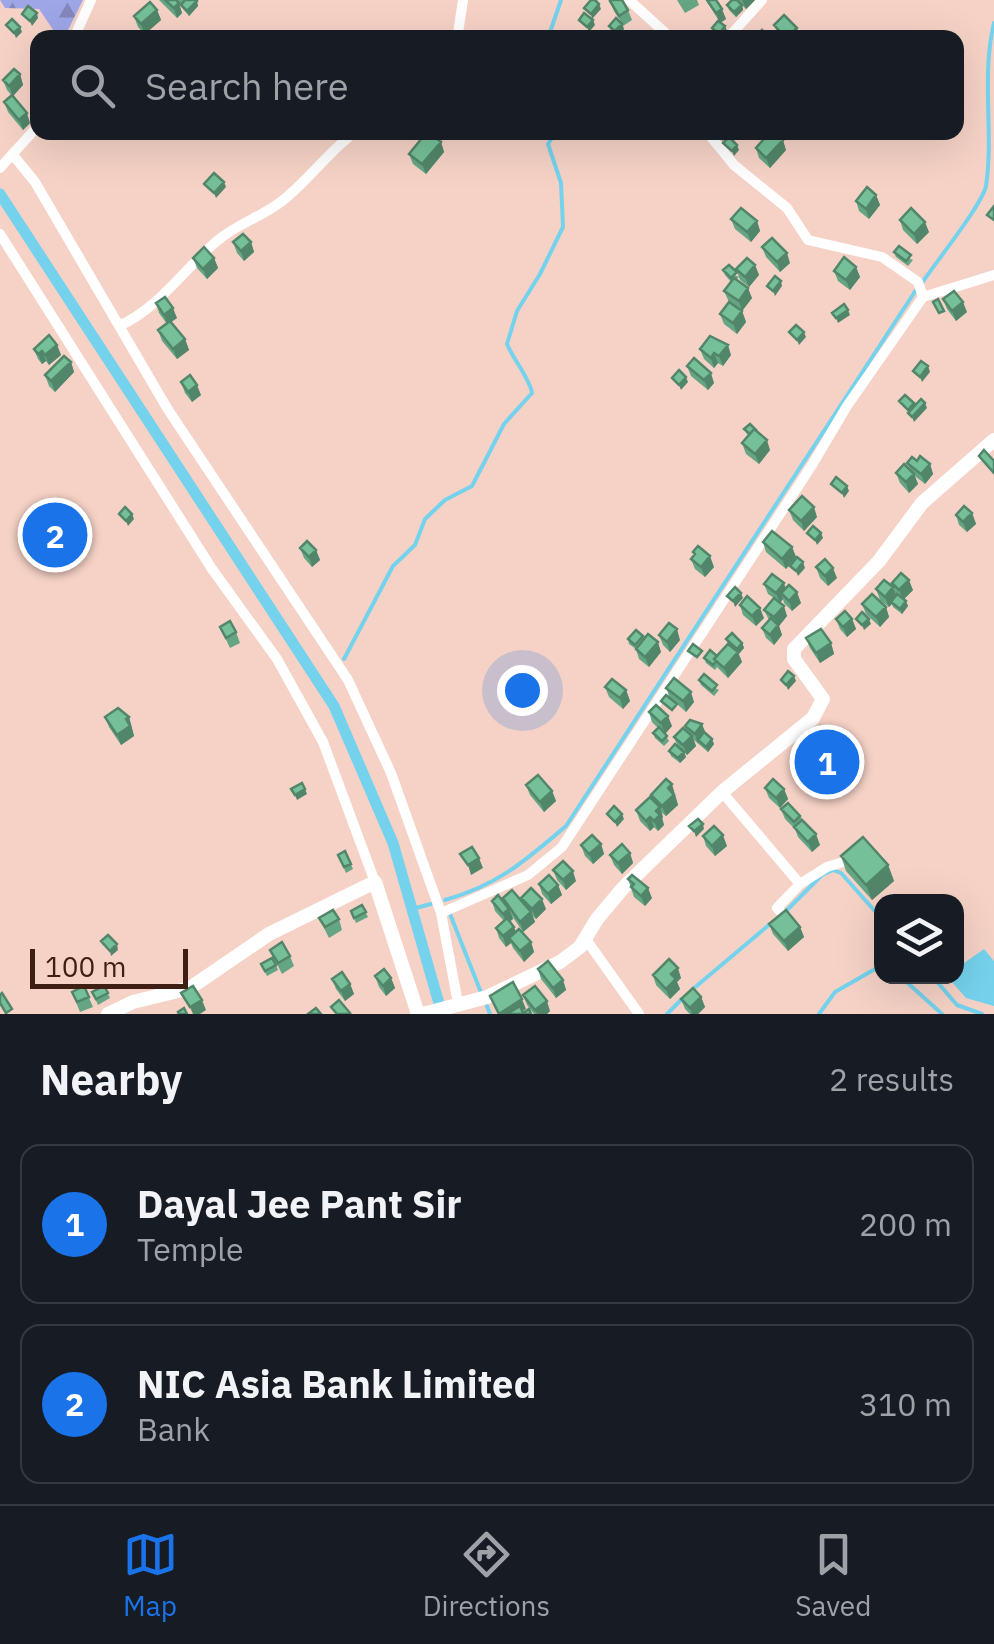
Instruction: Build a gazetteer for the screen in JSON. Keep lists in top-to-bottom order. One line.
{"scale_bar":"100 m","page":{"search":"Search here","pins":["2","1"],"scale":"100 m","heading":["Nearby","2 results"],"list":[{"mark":"1","name":"Dayal Jee Pant Sir","note":"Temple","value":"200 m"},{"mark":"2","name":"NIC Asia Bank Limited","note":"Bank","value":"310 m"}],"nav":["Map","Directions","Saved"]}}
